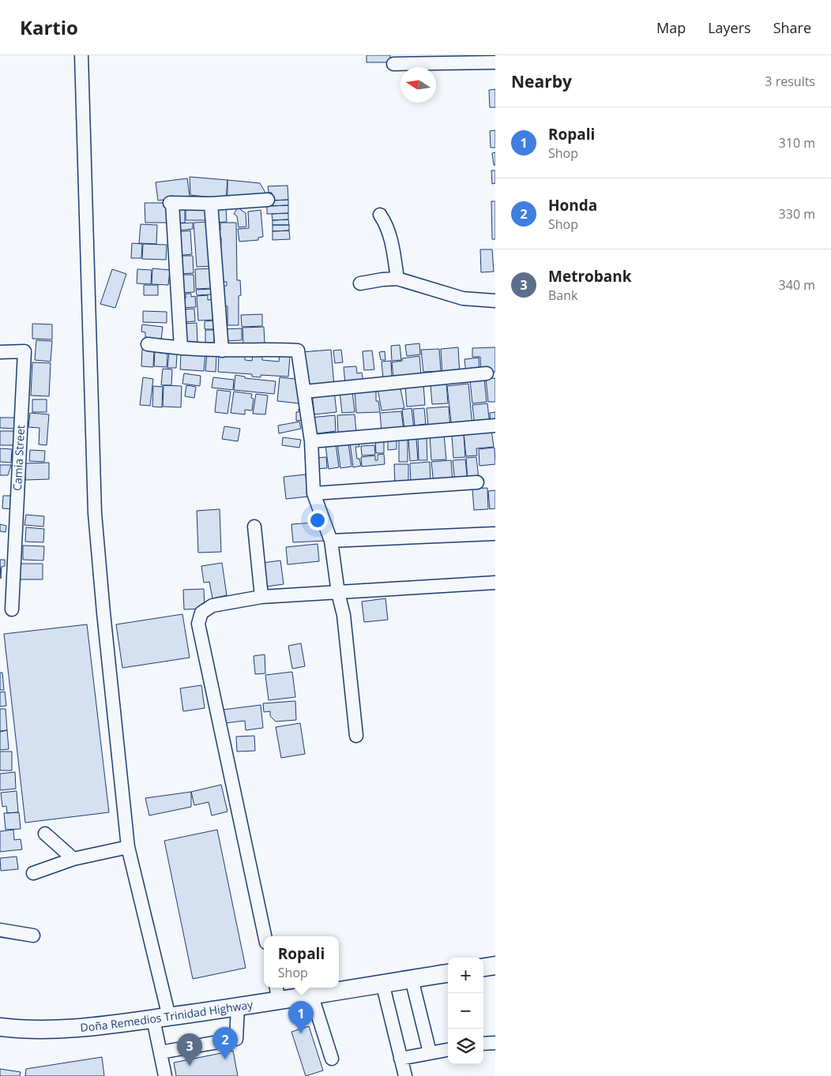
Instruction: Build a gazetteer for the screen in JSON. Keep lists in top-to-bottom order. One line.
{"streets":{"highway":["Doña Remedios Trinidad Highway"],"street":["Camia Street"]},"north":"left","page":{"header":"Kartio","nav":["Map","Layers","Share"],"heading":["Nearby","3 results"],"list":[{"mark":"1","name":"Ropali","note":"Shop","value":"310 m"},{"mark":"2","name":"Honda","note":"Shop","value":"330 m"},{"mark":"3","name":"Metrobank","note":"Bank","value":"340 m"}],"popup":["Ropali","Shop"],"map_buttons":["+","−"],"pins":["1","2","3"]}}
